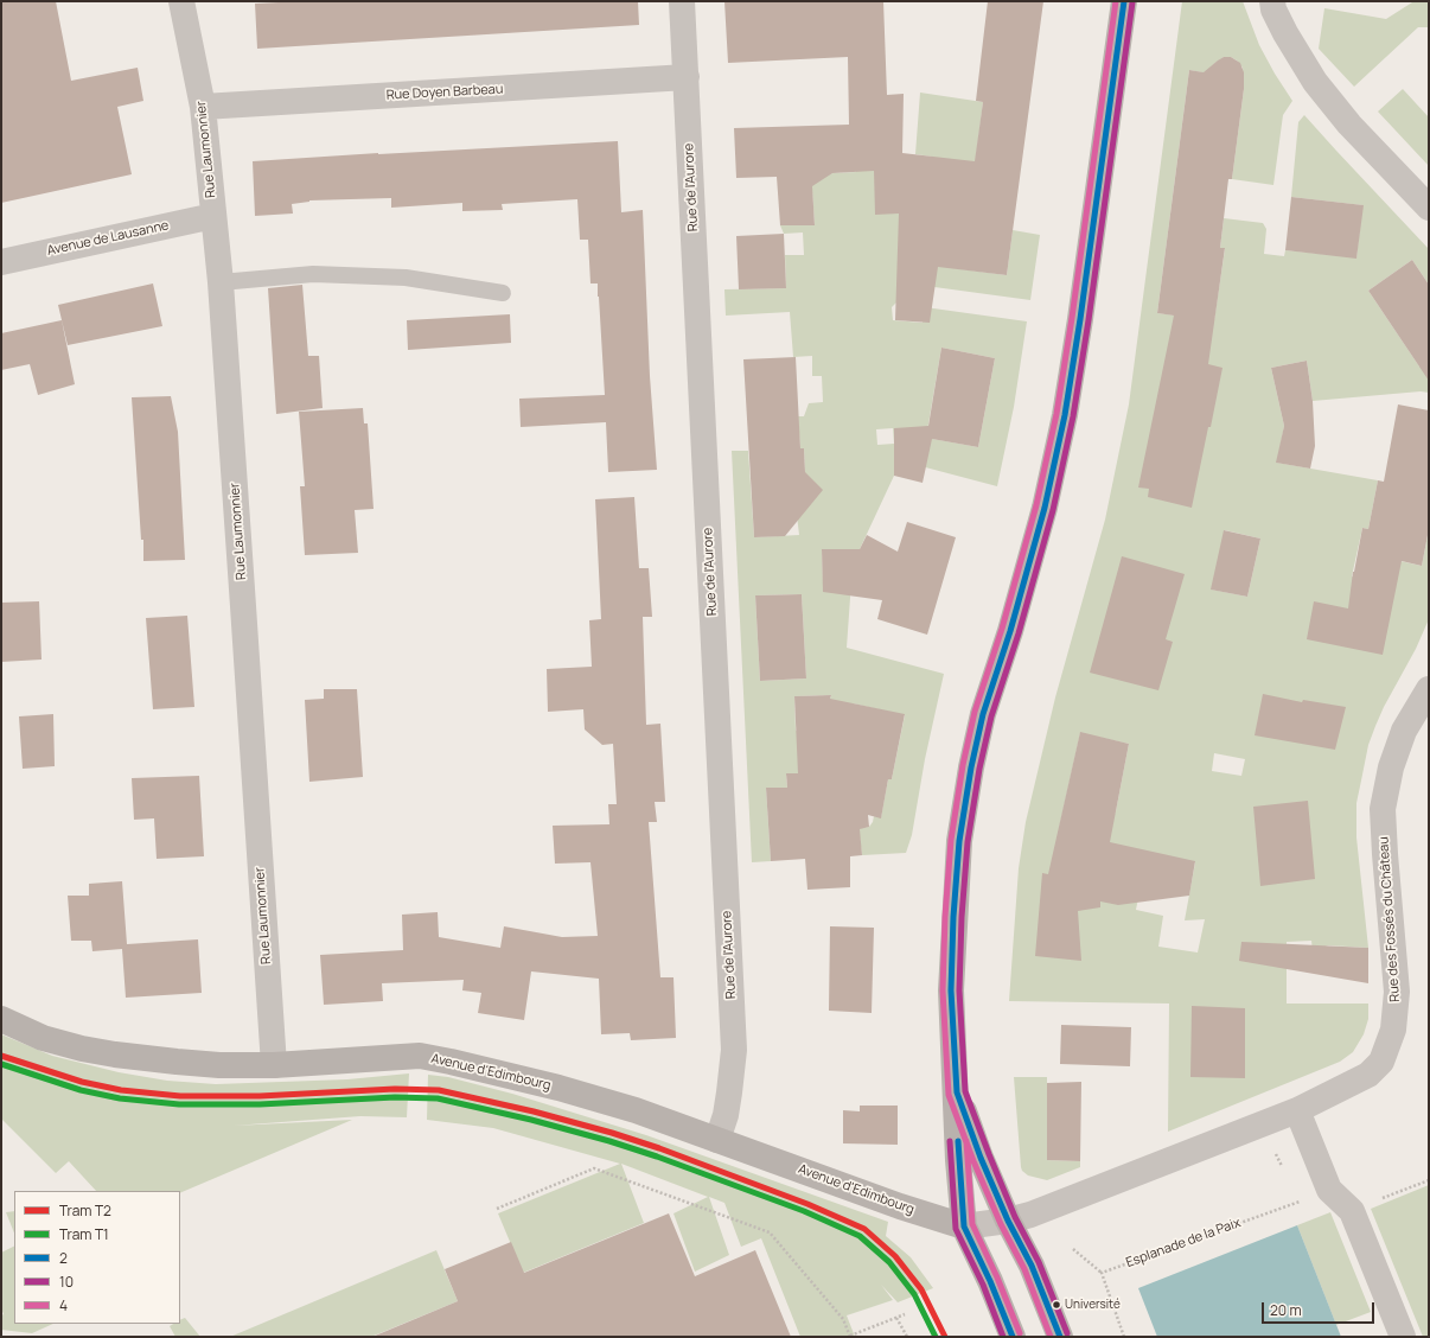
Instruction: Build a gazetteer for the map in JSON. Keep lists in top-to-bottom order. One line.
{"streets":{"main road":["Avenue d'Edimbourg"],"street":["Rue Doyen Barbeau","Rue Laumonnier","Rue de l'Aurore","Avenue de Lausanne","Rue des Fossés du Château"],"path":["Esplanade de la Paix"]},"crossings":[["Rue Doyen Barbeau","Rue Laumonnier"],["Rue Doyen Barbeau","Rue de l'Aurore"],["Rue Laumonnier","Avenue de Lausanne"],["Rue Laumonnier","Avenue d'Edimbourg"],["Rue de l'Aurore","Avenue d'Edimbourg"]],"places":["Université"],"lines":["transit line 2","transit line 4","transit line 10","tram line T2","tram line T1"],"legend":["Tram T2","Tram T1","2","10","4"],"scale_bar":"20 m"}
